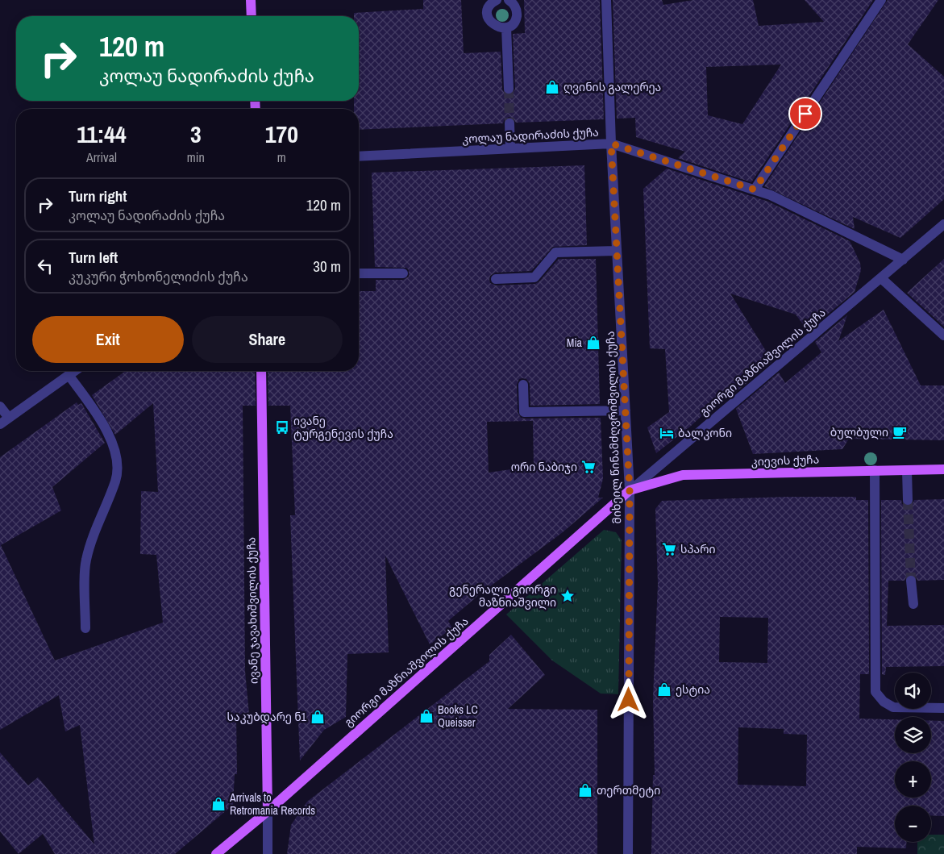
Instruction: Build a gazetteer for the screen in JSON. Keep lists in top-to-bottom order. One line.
{"streets":{"main road":["გიორგი მაზნიაშვილის ქუჩა","კიევის ქუჩა","ივანე ჯავახიშვილის ქუჩა"],"street":["კოლაუ ნადირაძის ქუჩა","მიხეილ წინამძღვრიშვილის ქუჩა"]},"crossings":[["კოლაუ ნადირაძის ქუჩა","გიორგი მაზნიაშვილის ქუჩა"],["კოლაუ ნადირაძის ქუჩა","მიხეილ წინამძღვრიშვილის ქუჩა"],["გიორგი მაზნიაშვილის ქუჩა","მიხეილ წინამძღვრიშვილის ქუჩა"],["გიორგი მაზნიაშვილის ქუჩა","კიევის ქუჩა"],["გიორგი მაზნიაშვილის ქუჩა","ივანე ჯავახიშვილის ქუჩა"],["მიხეილ წინამძღვრიშვილის ქუჩა","კიევის ქუჩა"]],"places":{"shop":["ღვინის გალერეა","Mia","ესტია","Books LC Queisser","საკუბდარე ნ1","თერთმეტი","Arrivals to Retromania Records"],"bus stop":["ივანე ტურგენევის ქუჩა"],"cafe":["ბულბული"],"hotel":["ბალკონი"],"supermarket":["ორი ნაბიჯი","სპარი"],"place":["გენერალი გიორგი მაზნიაშვილი"]},"page":{"turn":["120 m","კოლაუ ნადირაძის ქუჩა"],"eta":["11:44","Arrival","3","min","170","m"],"list":[{"name":"Turn right","note":"კოლაუ ნადირაძის ქუჩა","value":"120 m"},{"name":"Turn left","note":"კუკური ჭოხონელიძის ქუჩა","value":"30 m"}],"buttons":["Exit","Share"],"map_buttons":["+","−"]}}
